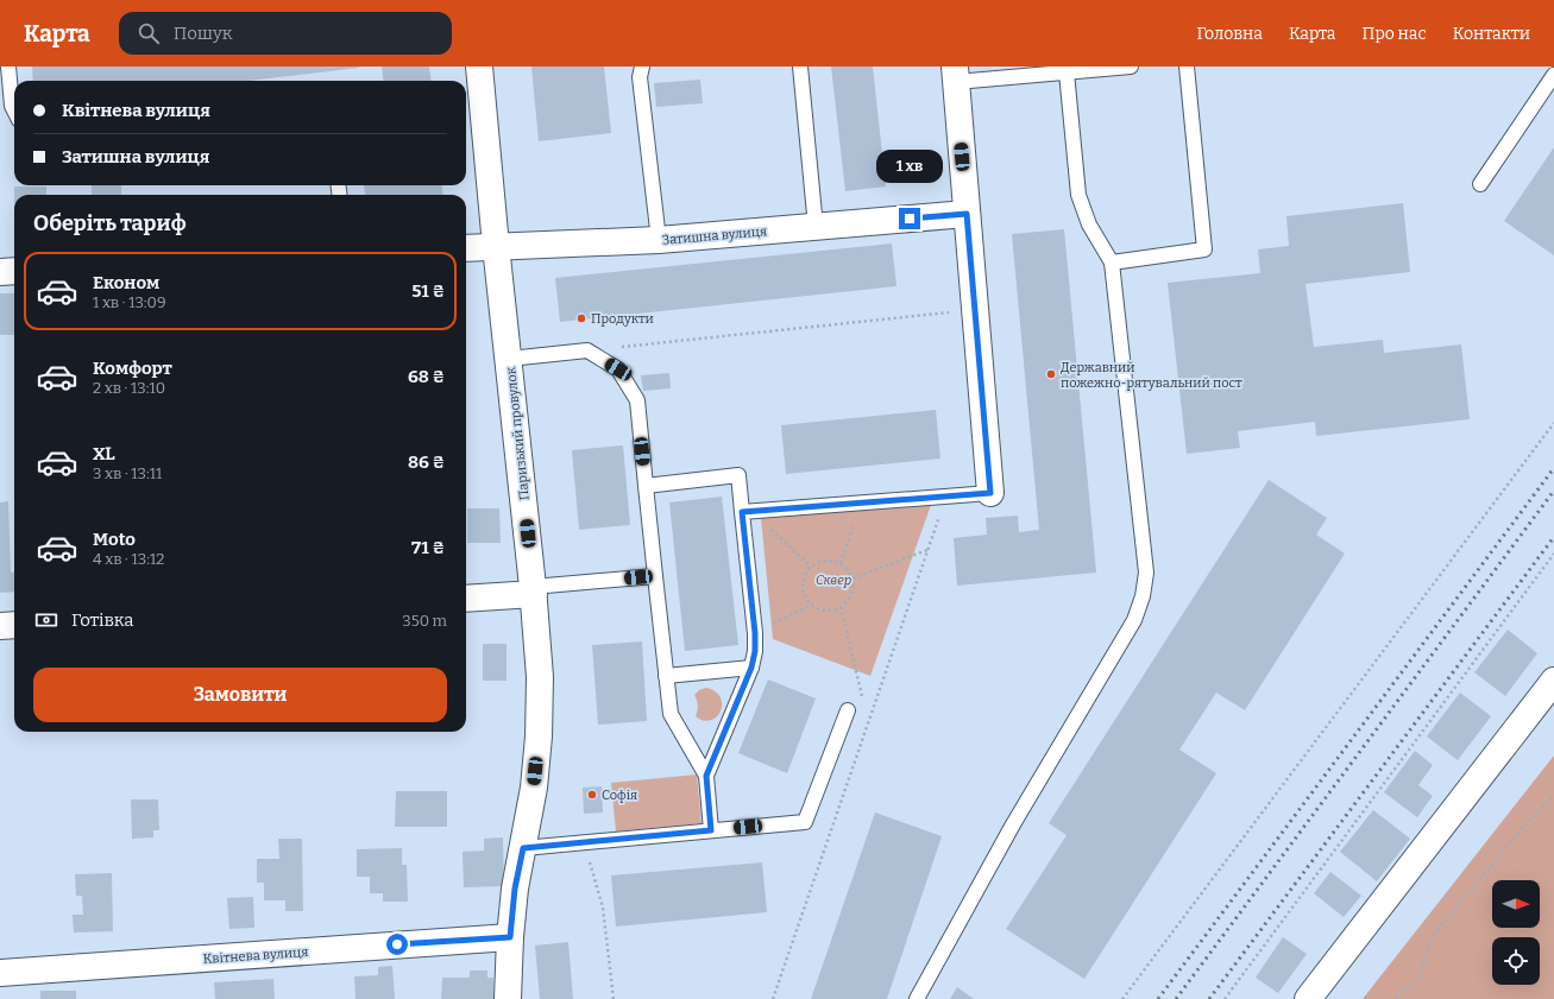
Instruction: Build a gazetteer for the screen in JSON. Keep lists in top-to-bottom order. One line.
{"streets":{"street":["Затишна вулиця","Паризький провулок","Квітнева вулиця"]},"crossings":[["Затишна вулиця","Паризький провулок"],["Паризький провулок","Квітнева вулиця"]],"parks":["Сквер"],"places":["Продукти","Державний пожежно-рятувальний пост","Софія"],"north":"right","page":{"header":"Карта","search":"Пошук","nav":["Головна","Карта","Про нас","Контакти"],"banner":["Квітнева вулиця","Затишна вулиця"],"bubble":"1 хв","heading":"Оберіть тариф","list":[{"name":"Економ","note":"1 хв · 13:09","value":"51 ₴"},{"name":"Комфорт","note":"2 хв · 13:10","value":"68 ₴"},{"name":"XL","note":"3 хв · 13:11","value":"86 ₴"},{"name":"Moto","note":"4 хв · 13:12","value":"71 ₴"}],"pay":["Готівка","350 m"],"buttons":"Замовити"}}
